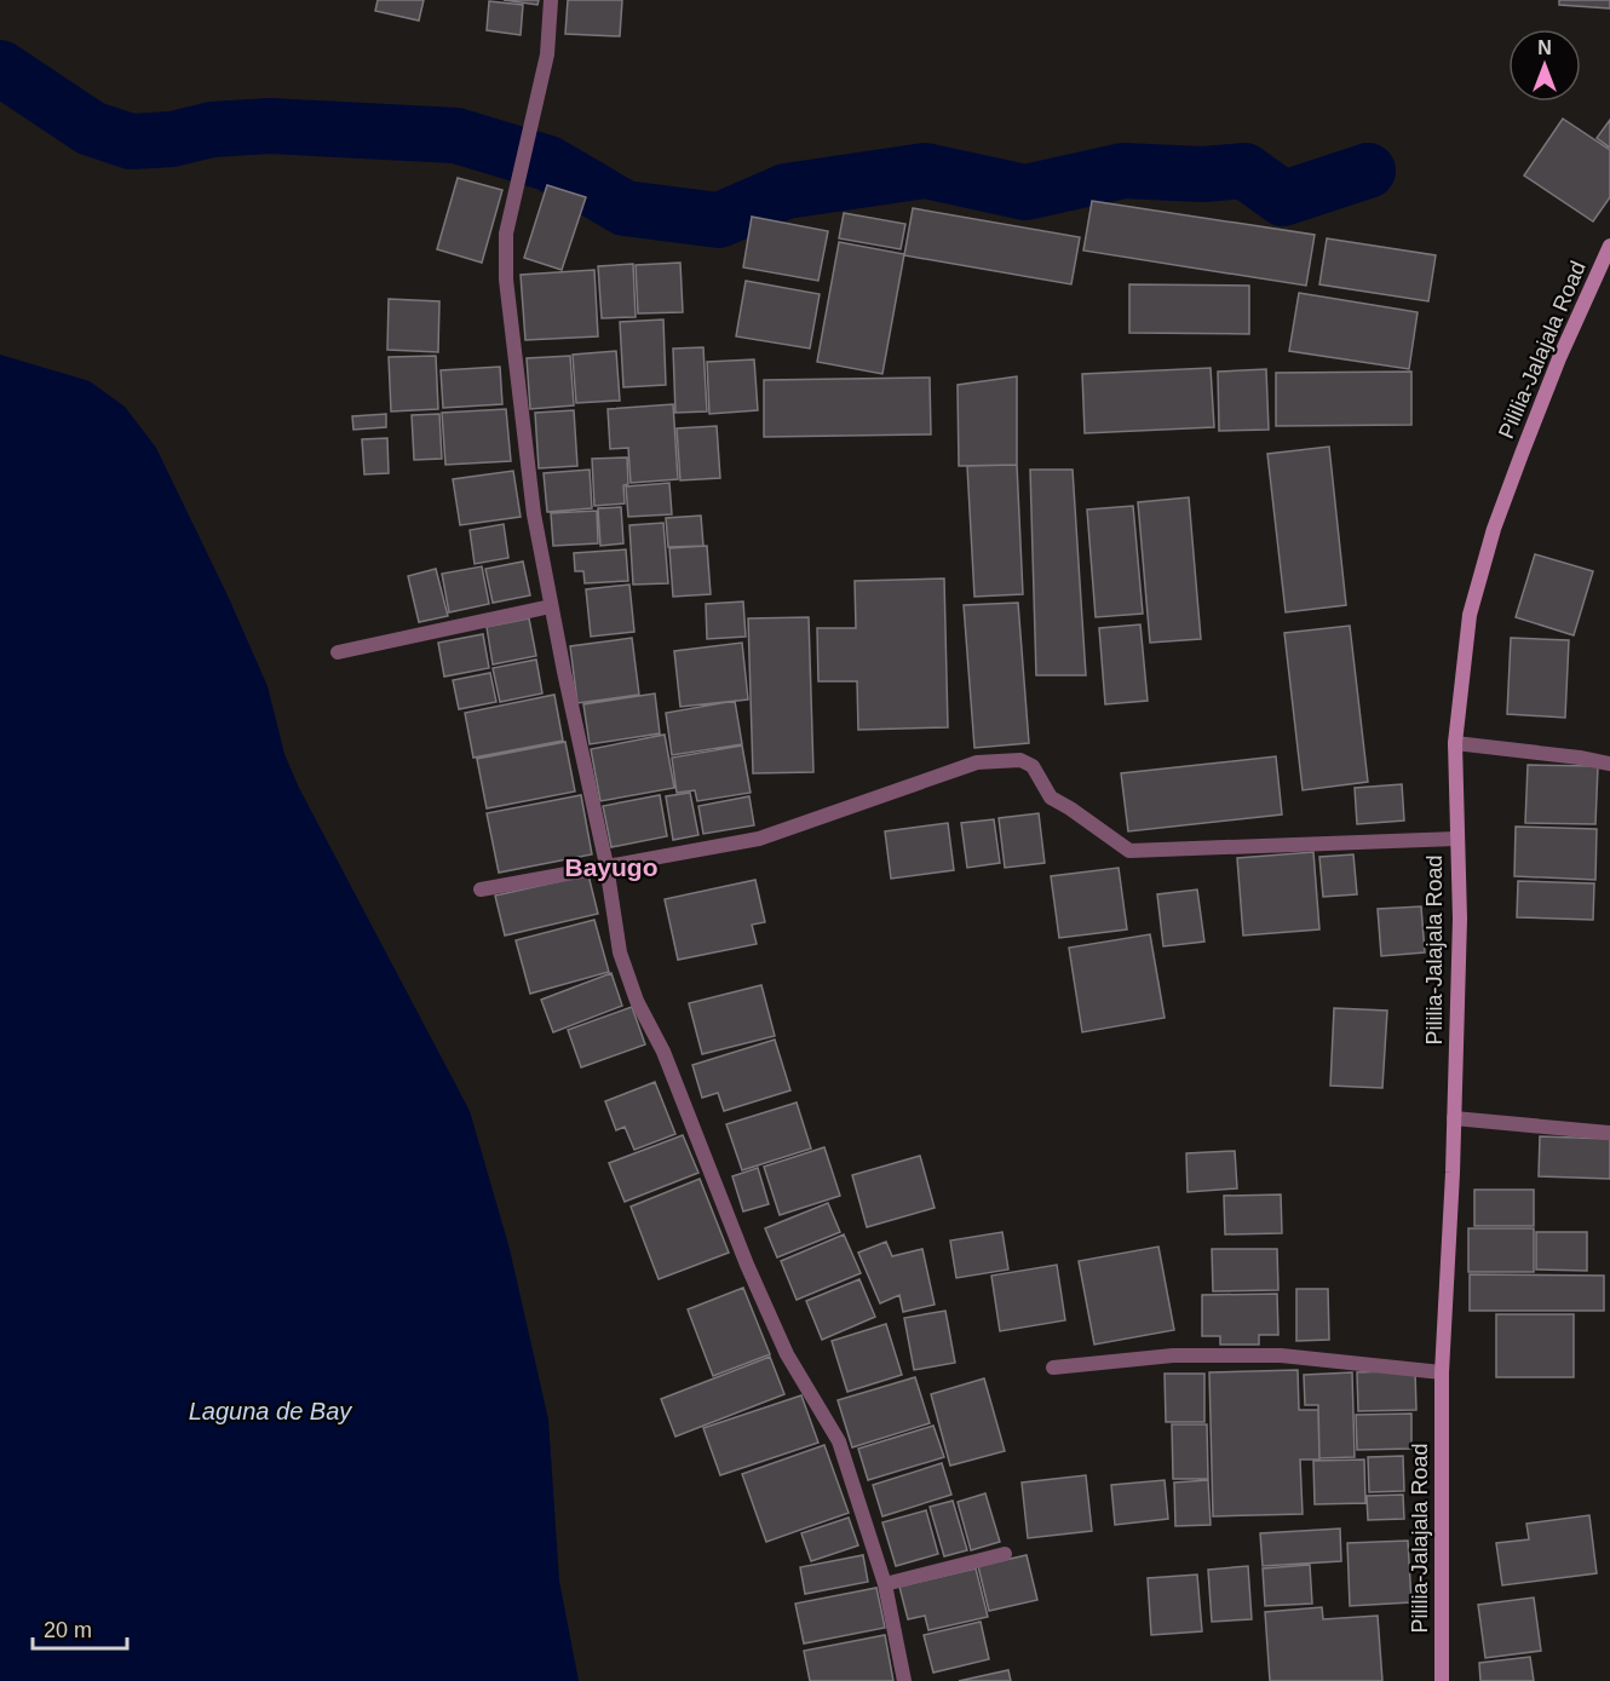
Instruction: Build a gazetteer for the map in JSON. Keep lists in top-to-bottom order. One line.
{"streets":{"main road":["Pililia-Jalajala Road"]},"districts":["Bayugo"],"water":["Laguna de Bay"],"scale_bar":"20 m","north":"top"}
